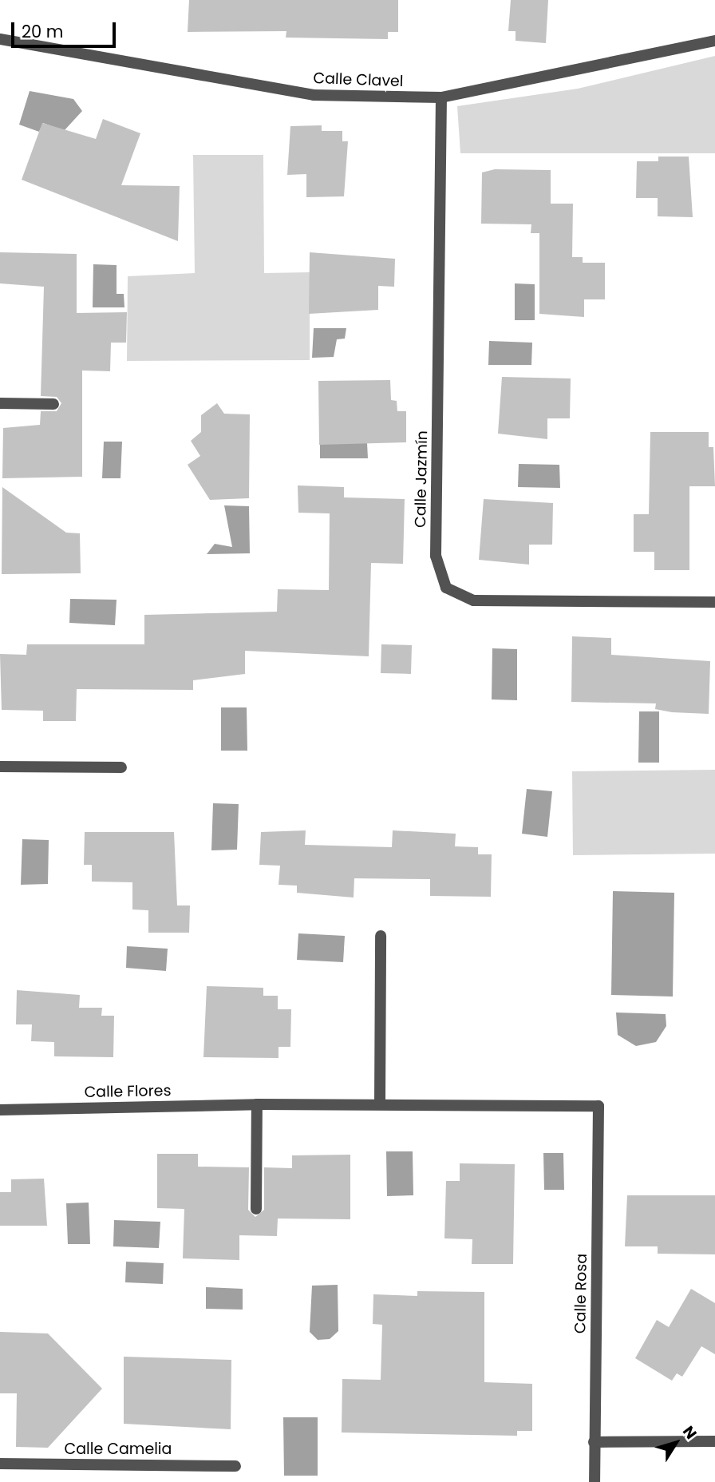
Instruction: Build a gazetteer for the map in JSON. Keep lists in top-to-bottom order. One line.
{"streets":{"street":["Calle Clavel","Calle Jazmín","Calle Flores","Calle Rosa","Calle Camelia"]},"crossings":[["Calle Clavel","Calle Jazmín"],["Calle Flores","Calle Rosa"]],"scale_bar":"20 m","north":"top right"}
